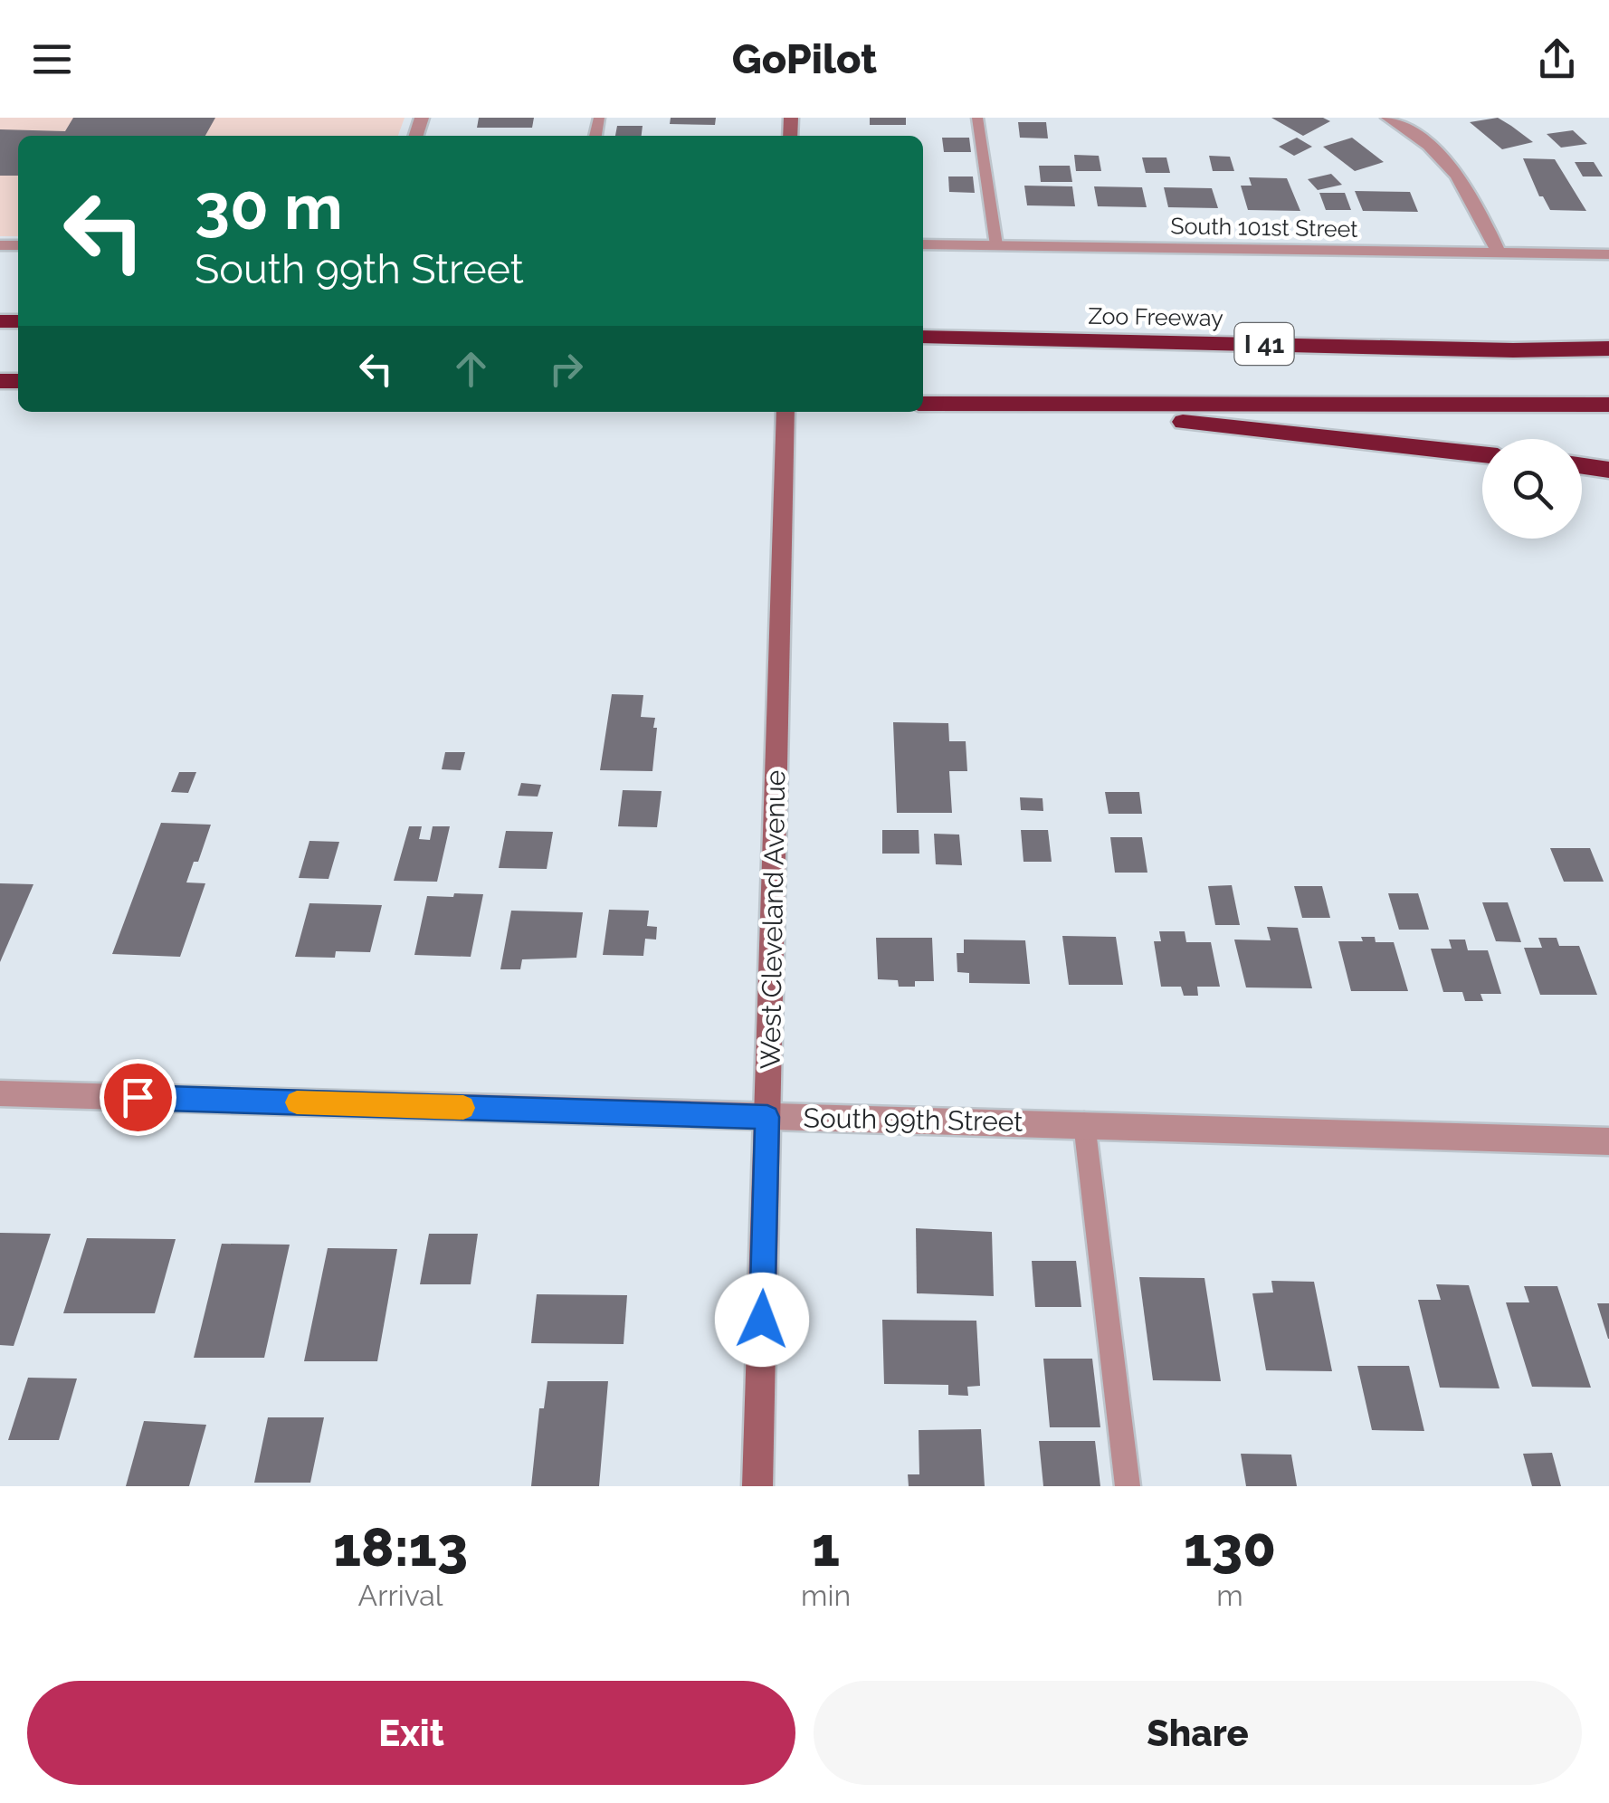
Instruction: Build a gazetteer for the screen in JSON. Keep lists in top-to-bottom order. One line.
{"streets":{"highway":["Zoo Freeway","I 41"],"street":["South 101st Street","West Cleveland Avenue","South 99th Street"]},"crossings":[["West Cleveland Avenue","South 99th Street"]],"page":{"header":"GoPilot","turn":["30 m","South 99th Street"],"eta":["18:13","Arrival","1","min","130","m"],"buttons":["Exit","Share"]}}
